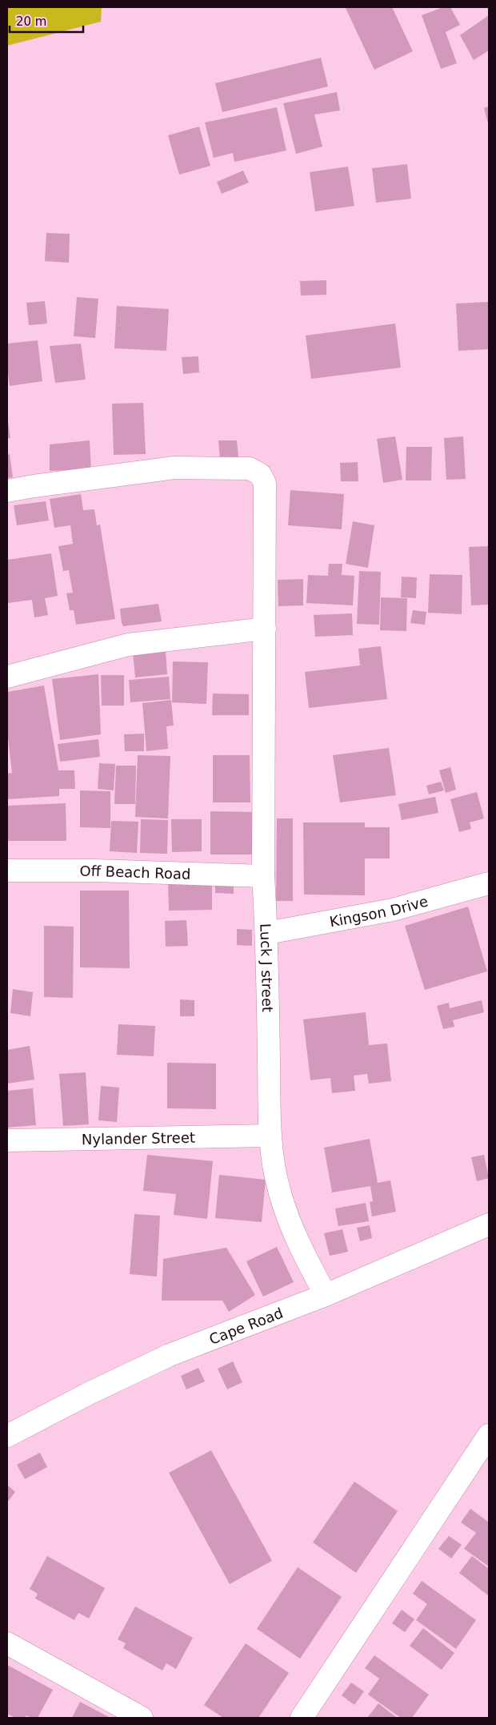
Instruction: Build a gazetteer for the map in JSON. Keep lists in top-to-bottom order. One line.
{"streets":{"street":["Off Beach Road","Kingson Drive","Luck J street","Nylander Street","Cape Road"]},"crossings":[["Off Beach Road","Luck J street"],["Kingson Drive","Luck J street"],["Luck J street","Nylander Street"],["Luck J street","Cape Road"]],"scale_bar":"20 m"}
